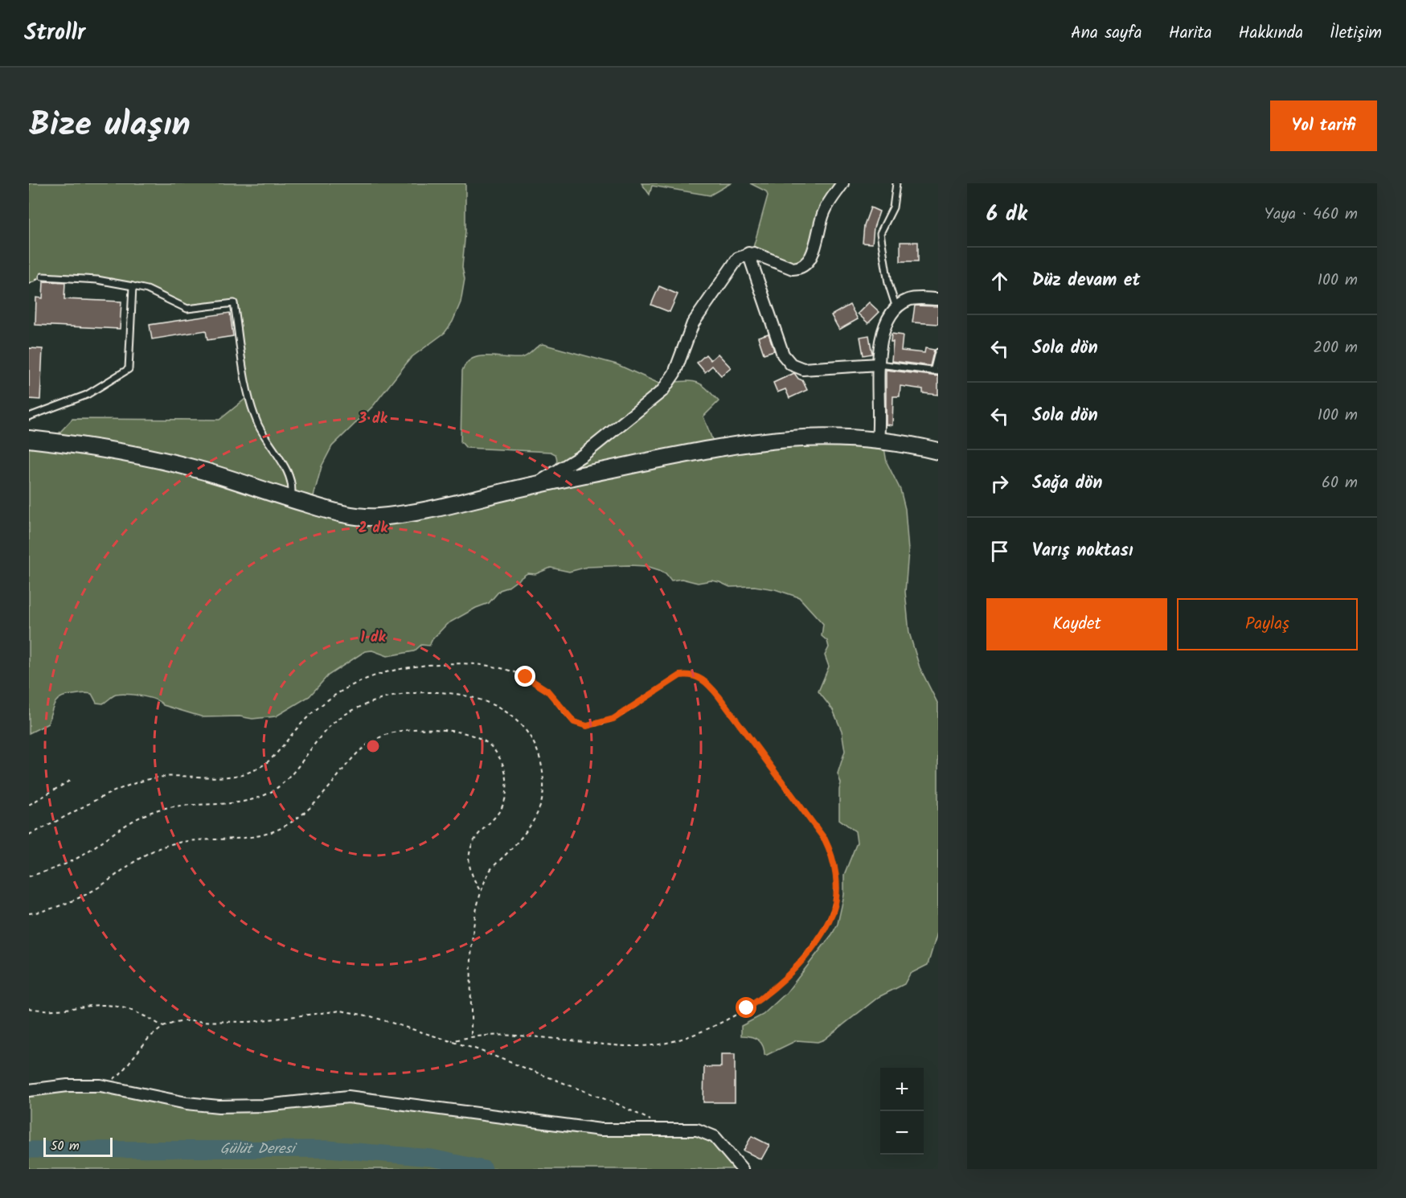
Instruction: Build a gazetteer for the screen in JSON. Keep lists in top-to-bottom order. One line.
{"water":["Gülüt Deresi"],"scale_bar":"50 m","page":{"header":"Strollr","nav":["Ana sayfa","Harita","Hakkında","İletişim"],"title":"Bize ulaşın","buttons":["Yol tarifi",["Kaydet","Paylaş"]],"heading":["6 dk","Yaya · 460 m"],"list":[["Düz devam et","100 m"],["Sola dön","200 m"],["Sola dön","100 m"],["Sağa dön","60 m"],"Varış noktası"],"map_buttons":["+","−"],"scale":"50 m"},"rings":["3 dk","2 dk","1 dk"]}
